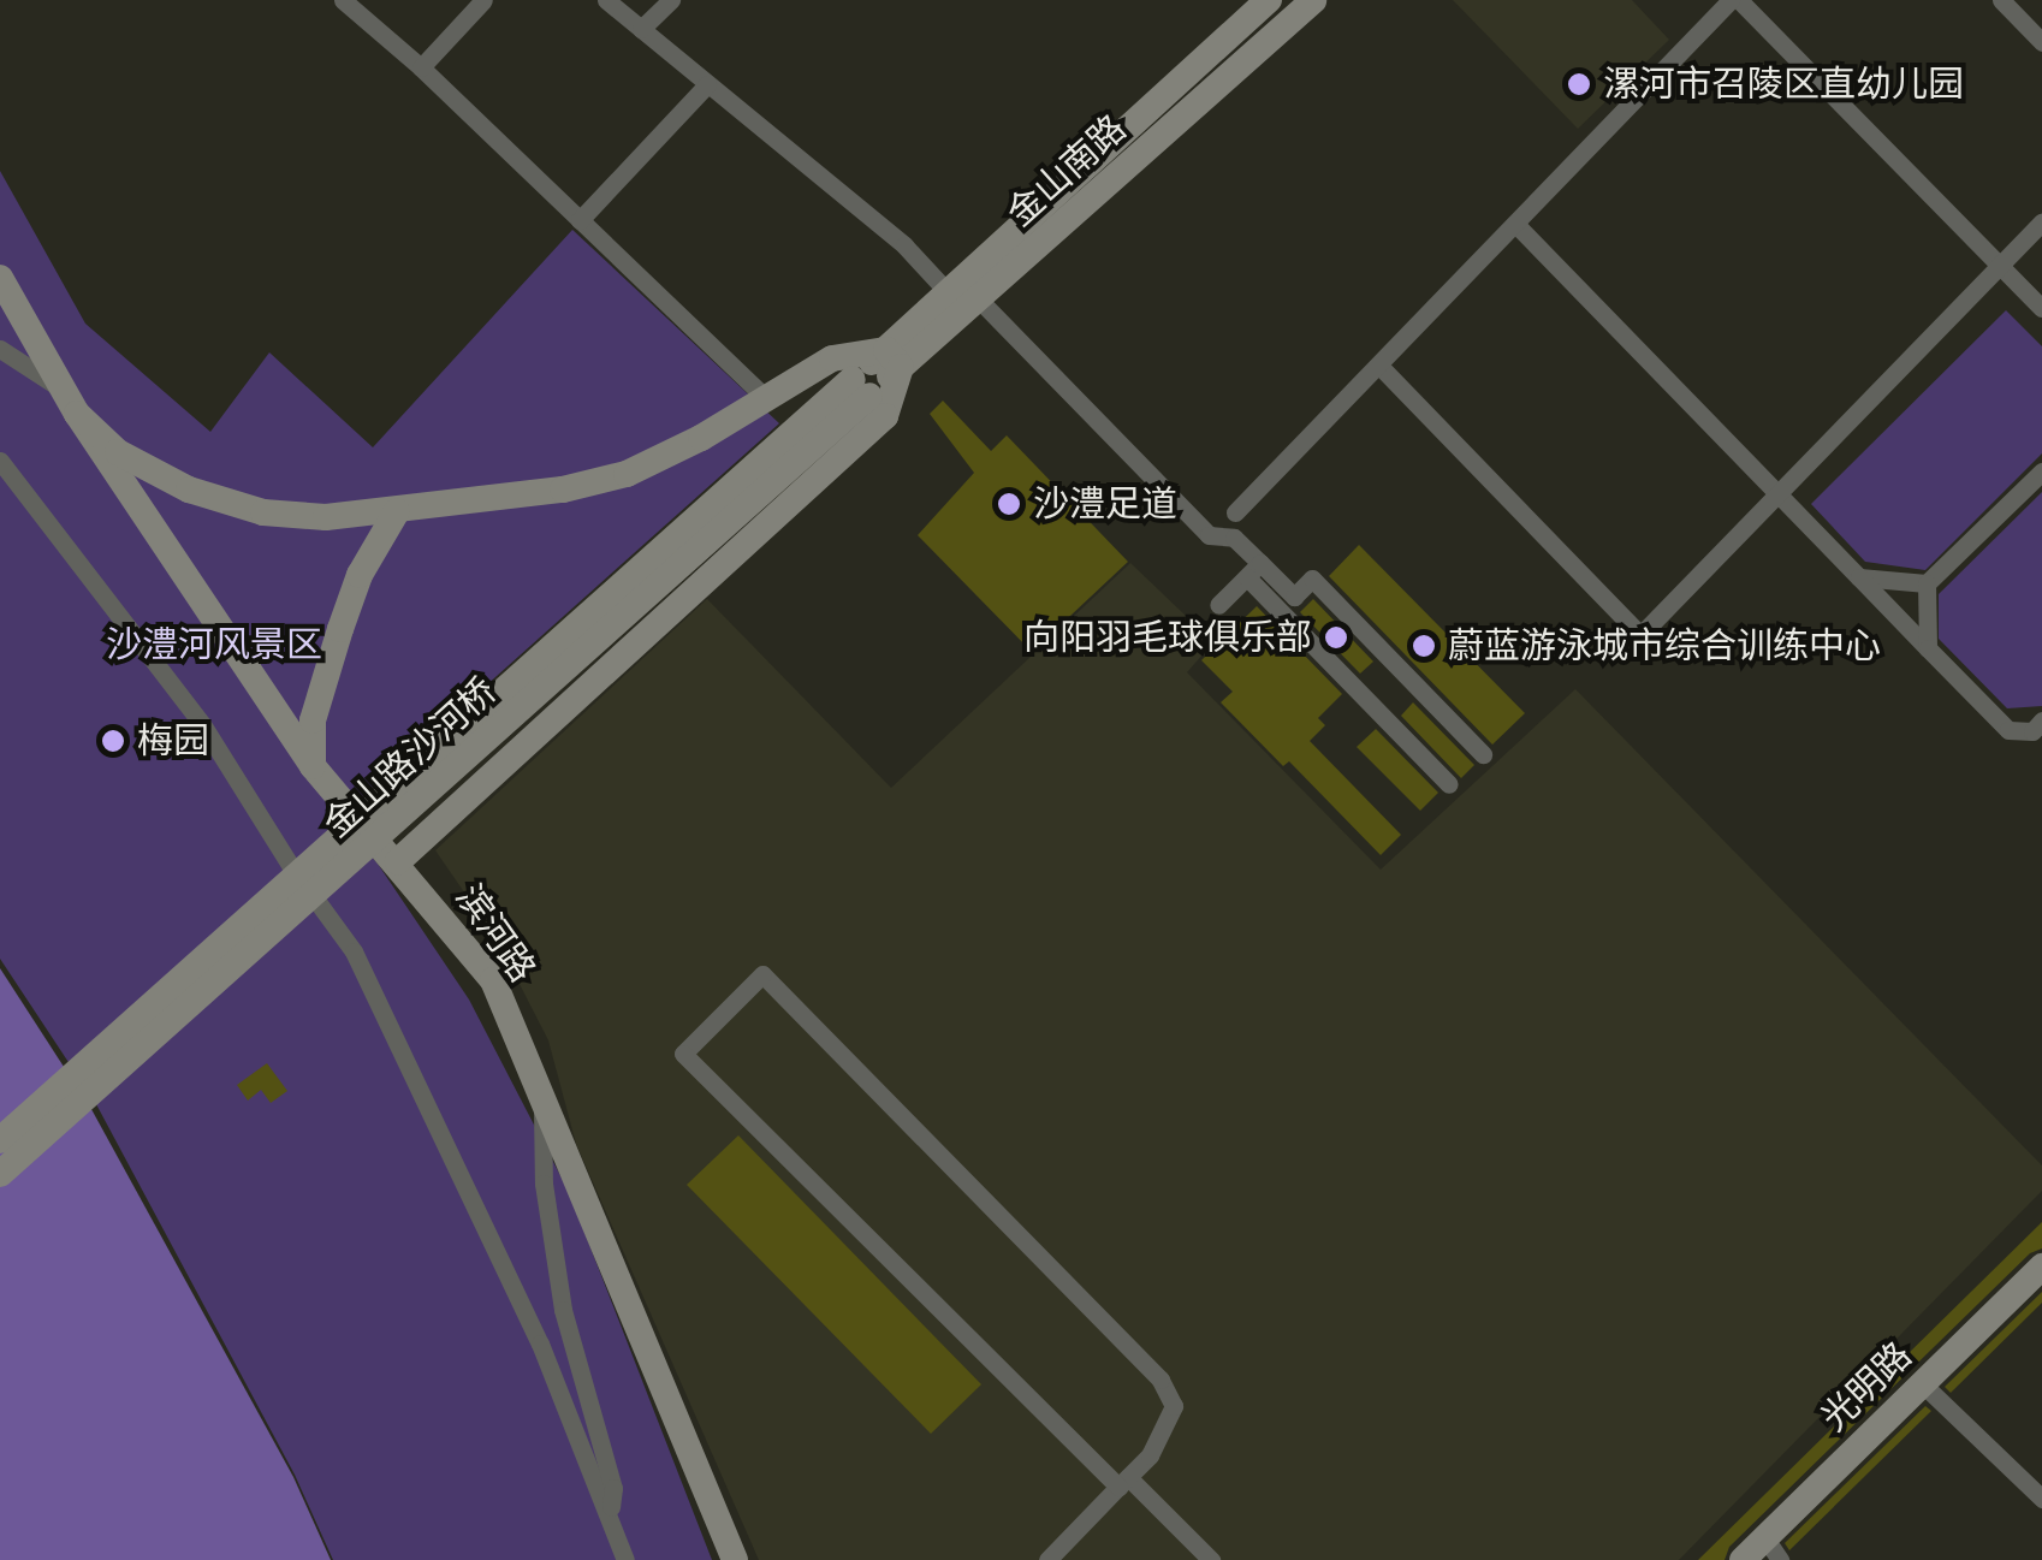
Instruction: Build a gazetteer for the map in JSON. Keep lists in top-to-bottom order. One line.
{"streets":{"street":["金山南路","金山路沙河桥","滨河路","光明路"]},"crossings":[["金山南路","金山路沙河桥"]],"parks":["沙澧河风景区"],"places":["漯河市召陵区直幼儿园","沙澧足道","向阳羽毛球俱乐部","蔚蓝游泳城市综合训练中心","梅园"]}
